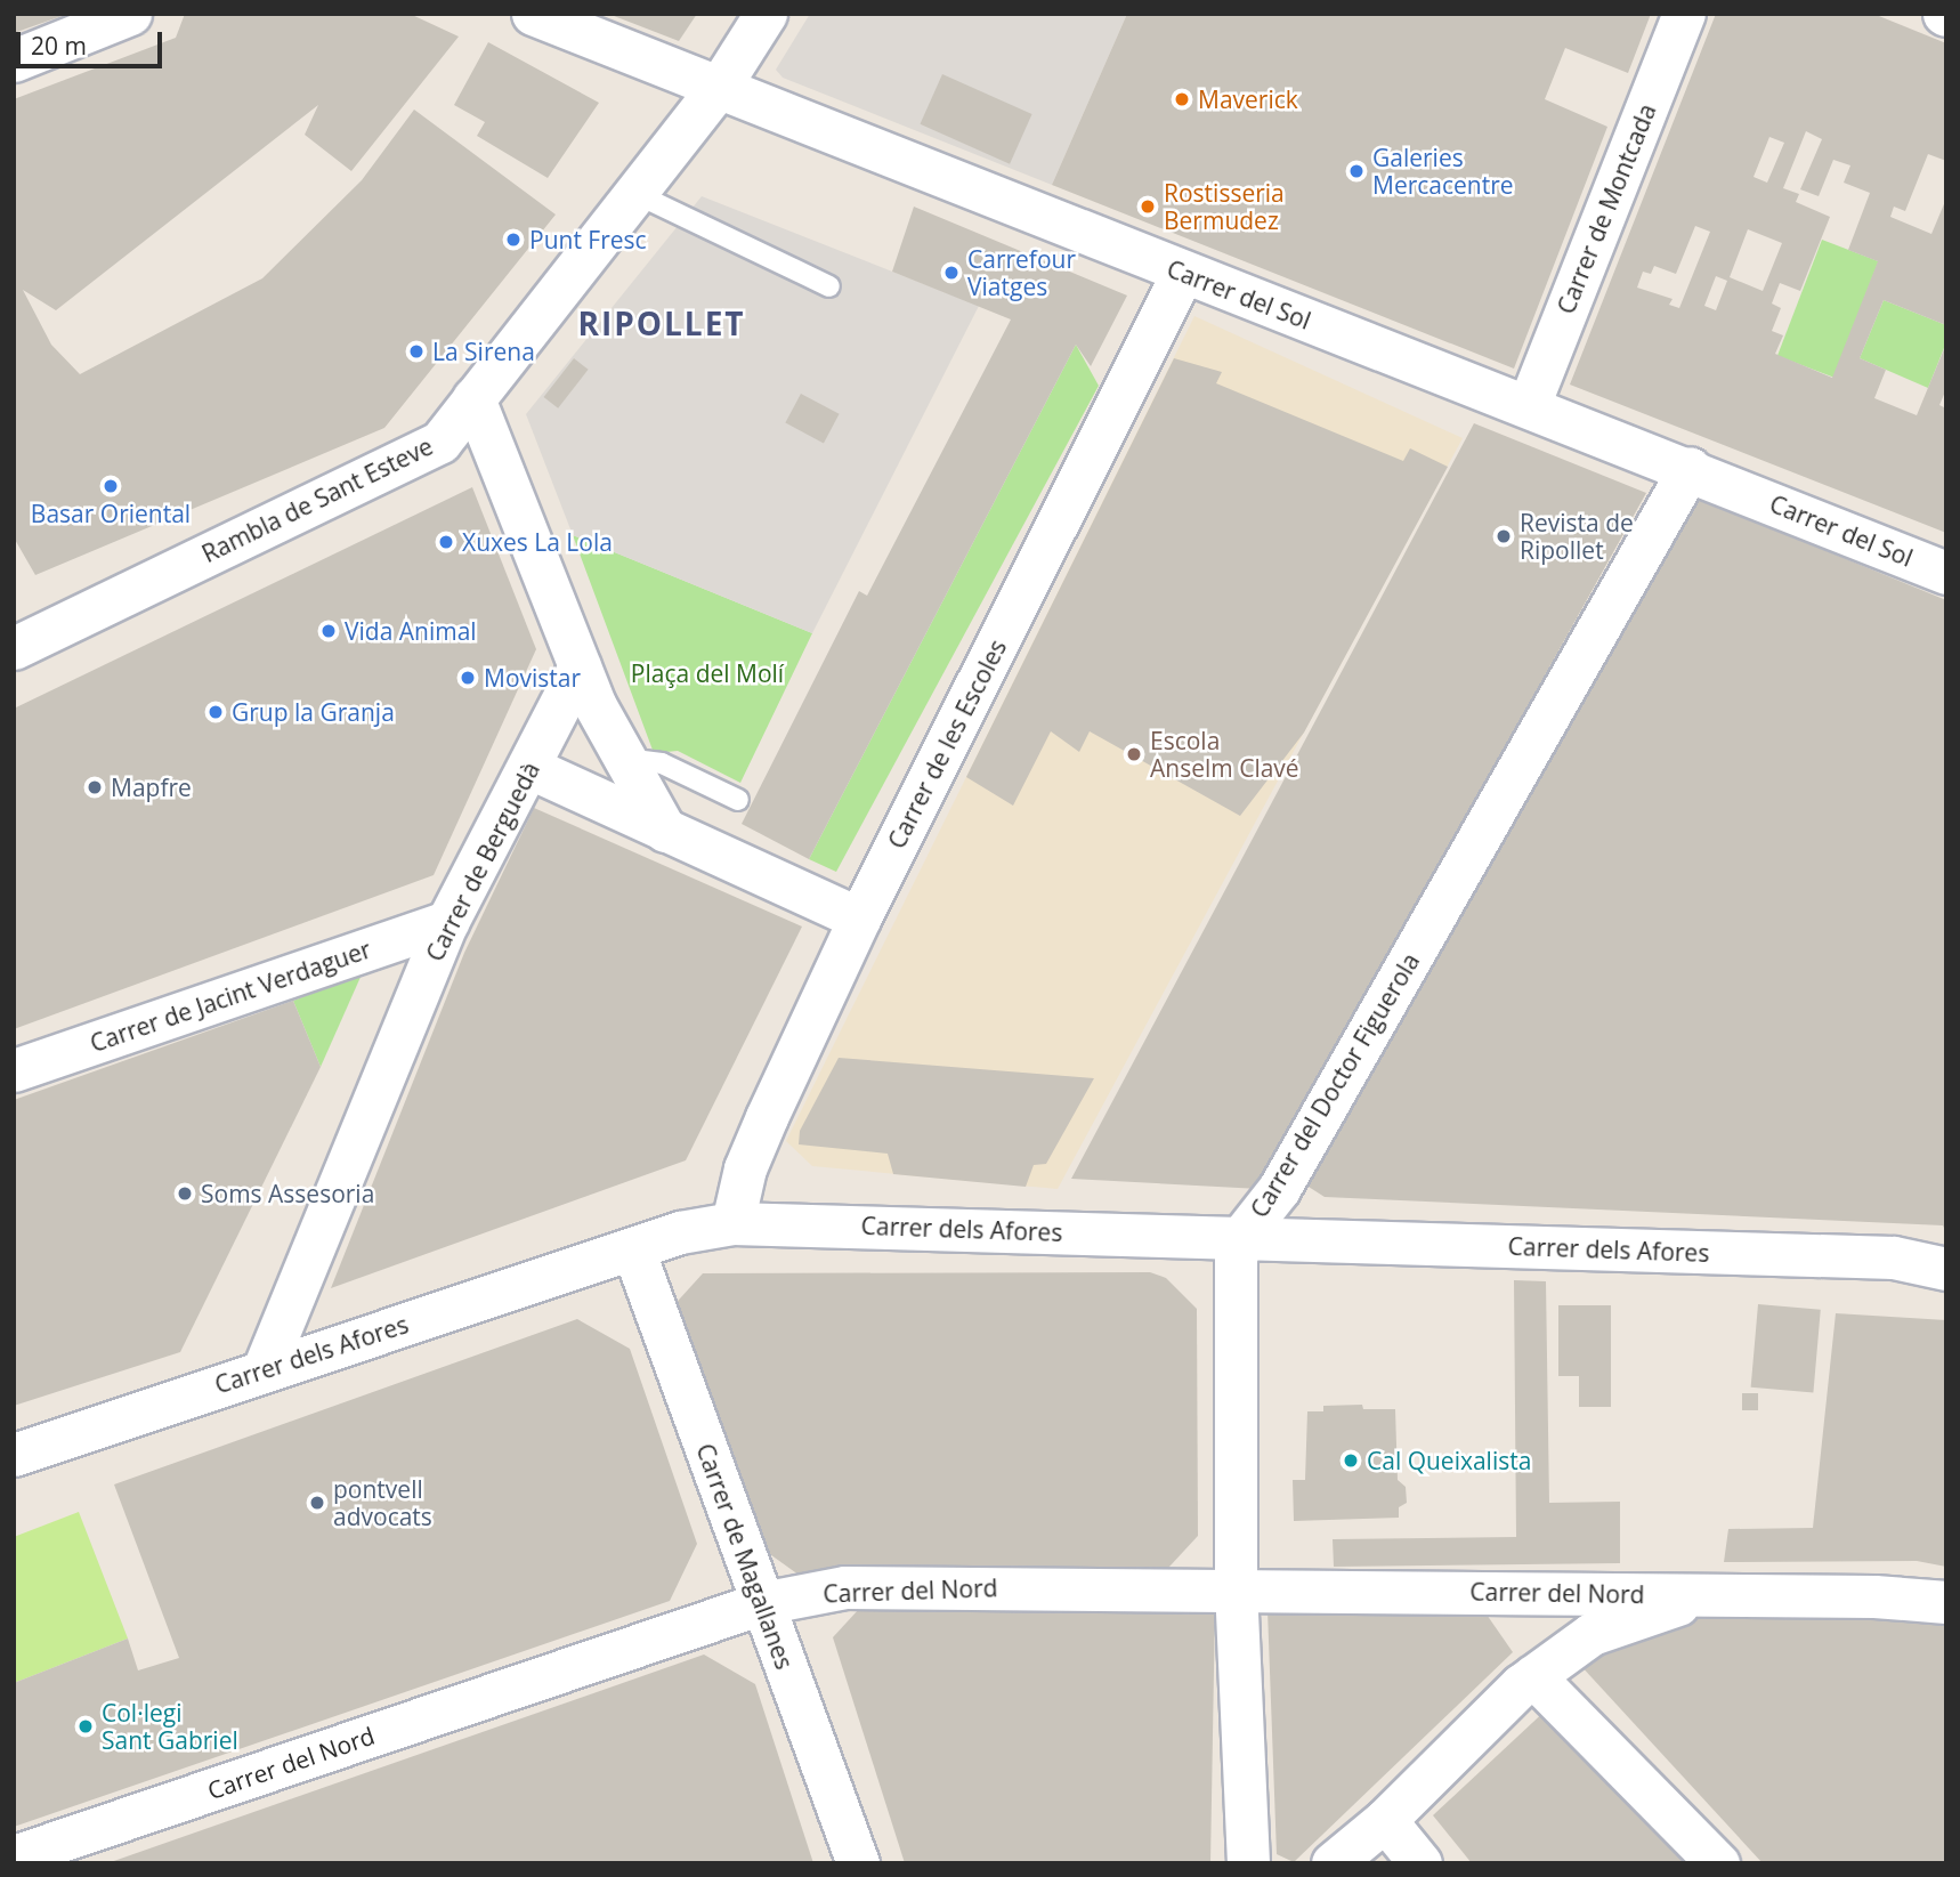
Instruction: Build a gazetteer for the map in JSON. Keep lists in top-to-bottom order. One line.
{"streets":{"street":["Carrer de Montcada","Carrer del Sol","Rambla de Sant Esteve","Carrer de les Escoles","Carrer de Berguedà","Carrer de Jacint Verdaguer","Carrer del Doctor Figuerola","Carrer dels Afores","Carrer de Magallanes","Carrer del Nord"]},"crossings":[["Carrer de Montcada","Carrer del Sol"],["Carrer del Sol","Rambla de Sant Esteve"],["Carrer del Sol","Carrer de les Escoles"],["Carrer del Sol","Carrer del Doctor Figuerola"],["Carrer de les Escoles","Carrer dels Afores"],["Carrer de Berguedà","Carrer de Jacint Verdaguer"],["Carrer de Berguedà","Carrer dels Afores"],["Carrer del Doctor Figuerola","Carrer dels Afores"],["Carrer del Doctor Figuerola","Carrer del Nord"],["Carrer dels Afores","Carrer de Magallanes"],["Carrer de Magallanes","Carrer del Nord"]],"districts":["RIPOLLET"],"parks":["Plaça del Molí"],"places":["Maverick","Galeries Mercacentre","Rostisseria Bermudez","Punt Fresc","Carrefour Viatges","La Sirena","Basar Oriental","Revista de Ripollet","Xuxes La Lola","Vida Animal","Movistar","Grup la Granja","Escola Anselm Clavé","Mapfre","Soms Assesoria","Cal Queixalista","pontvell advocats","Col·legi Sant Gabriel"],"scale_bar":"20 m"}
